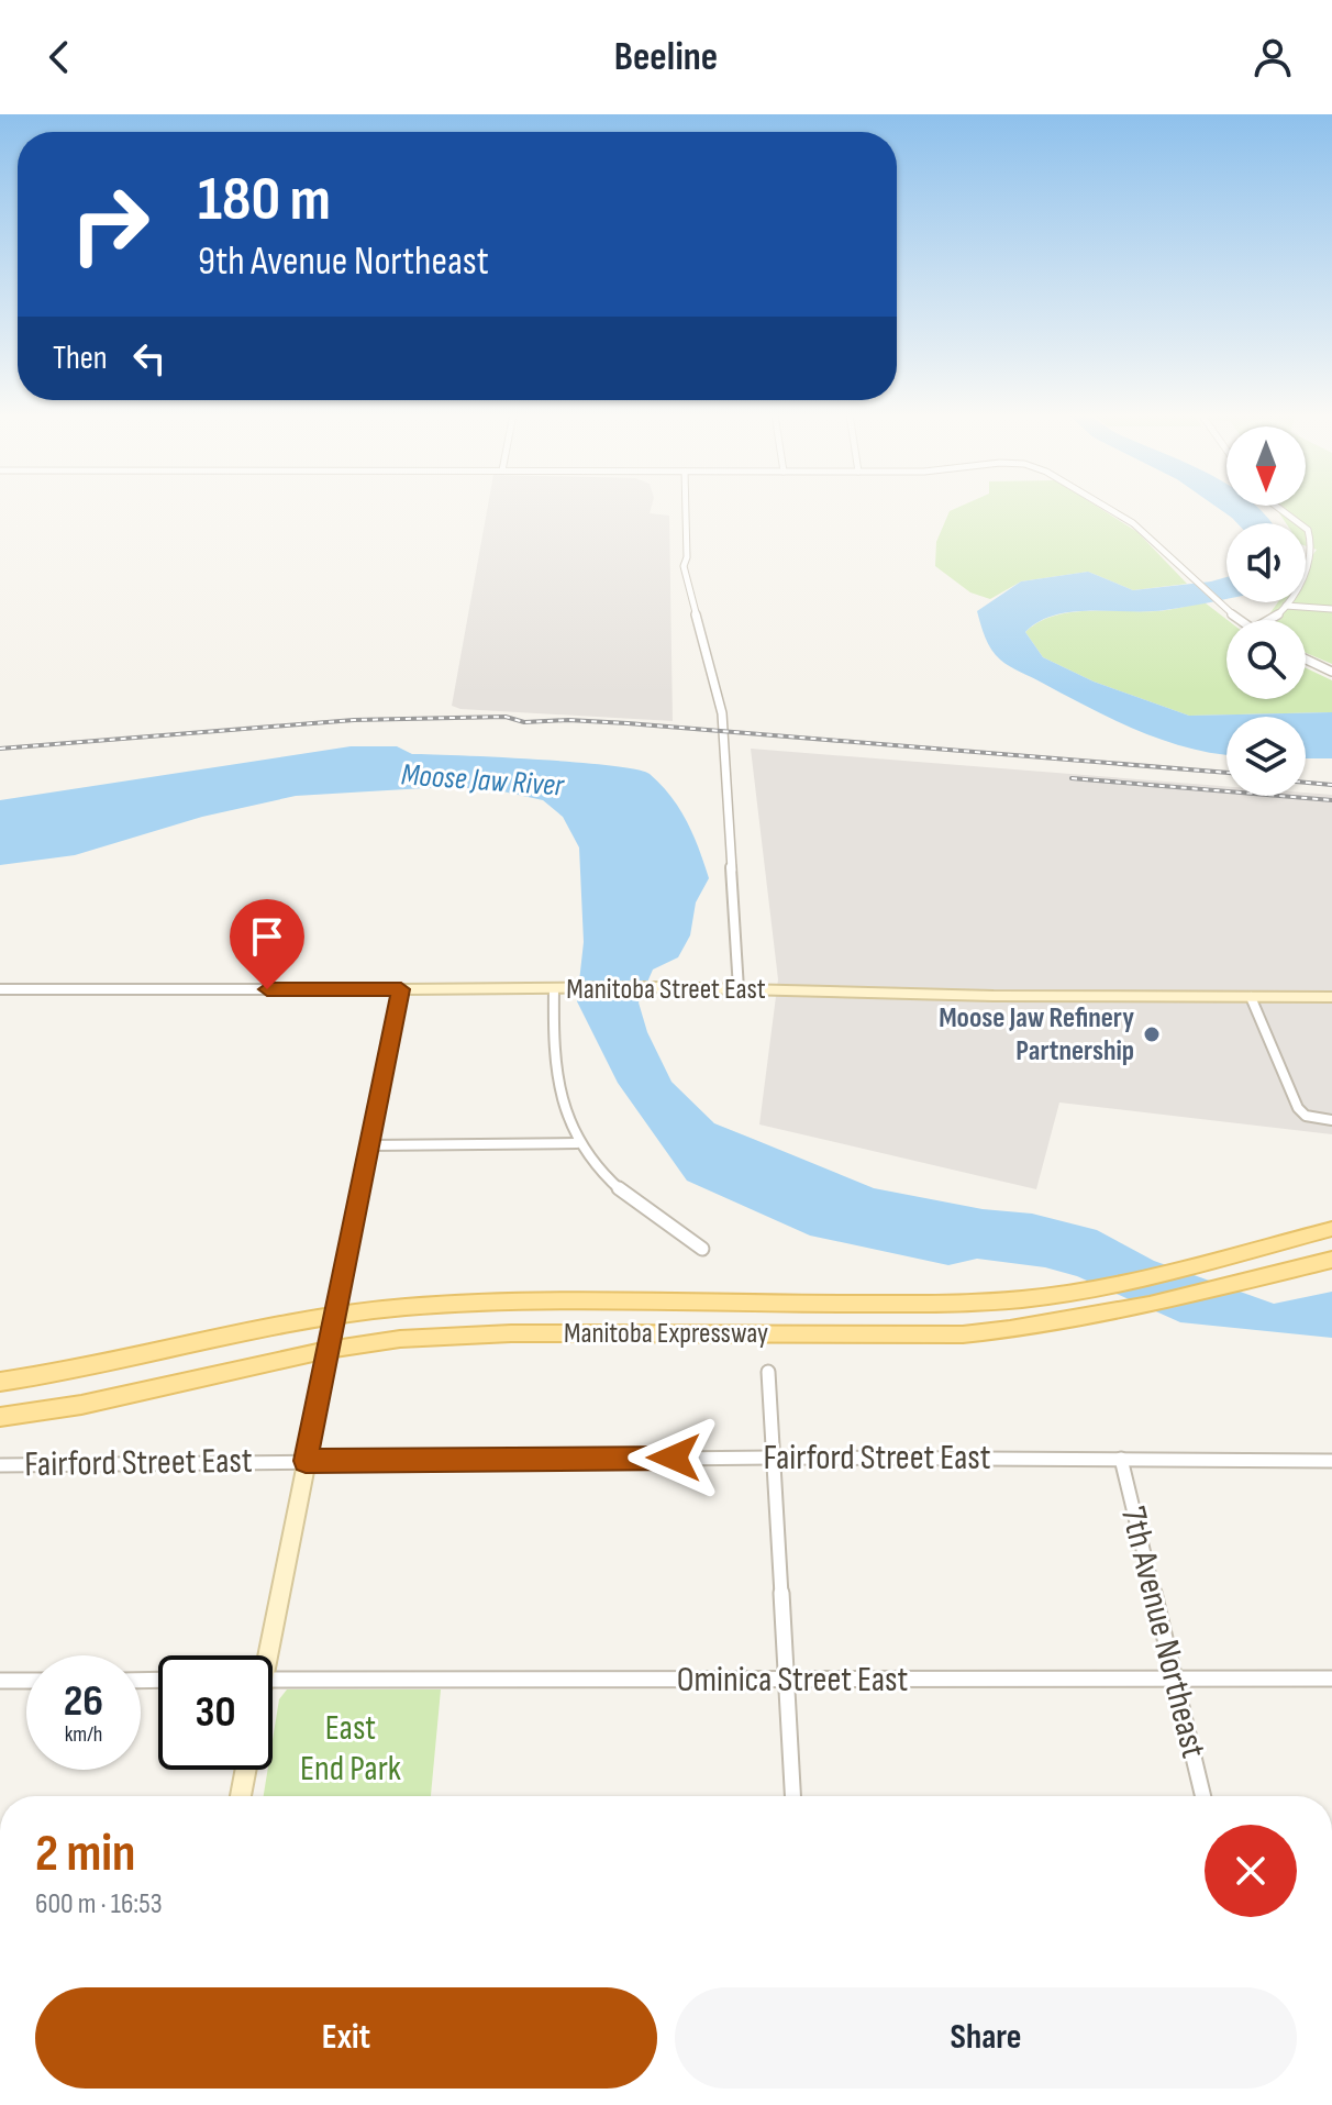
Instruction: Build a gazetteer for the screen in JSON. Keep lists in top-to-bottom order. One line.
{"streets":{"main road":["Manitoba Expressway"],"street":["Manitoba Street East","Fairford Street East","7th Avenue Northeast","Ominica Street East"]},"crossings":[["Fairford Street East","7th Avenue Northeast"],["7th Avenue Northeast","Ominica Street East"]],"water":["Moose Jaw River"],"parks":["East End Park"],"places":["Moose Jaw Refinery Partnership"],"north":"bottom","page":{"header":"Beeline","turn":["180 m","9th Avenue Northeast"],"then":"Then","speed":"26 km/h","limit":"30","heading":["2 min","600 m · 16:53"],"buttons":["Exit","Share"]}}
